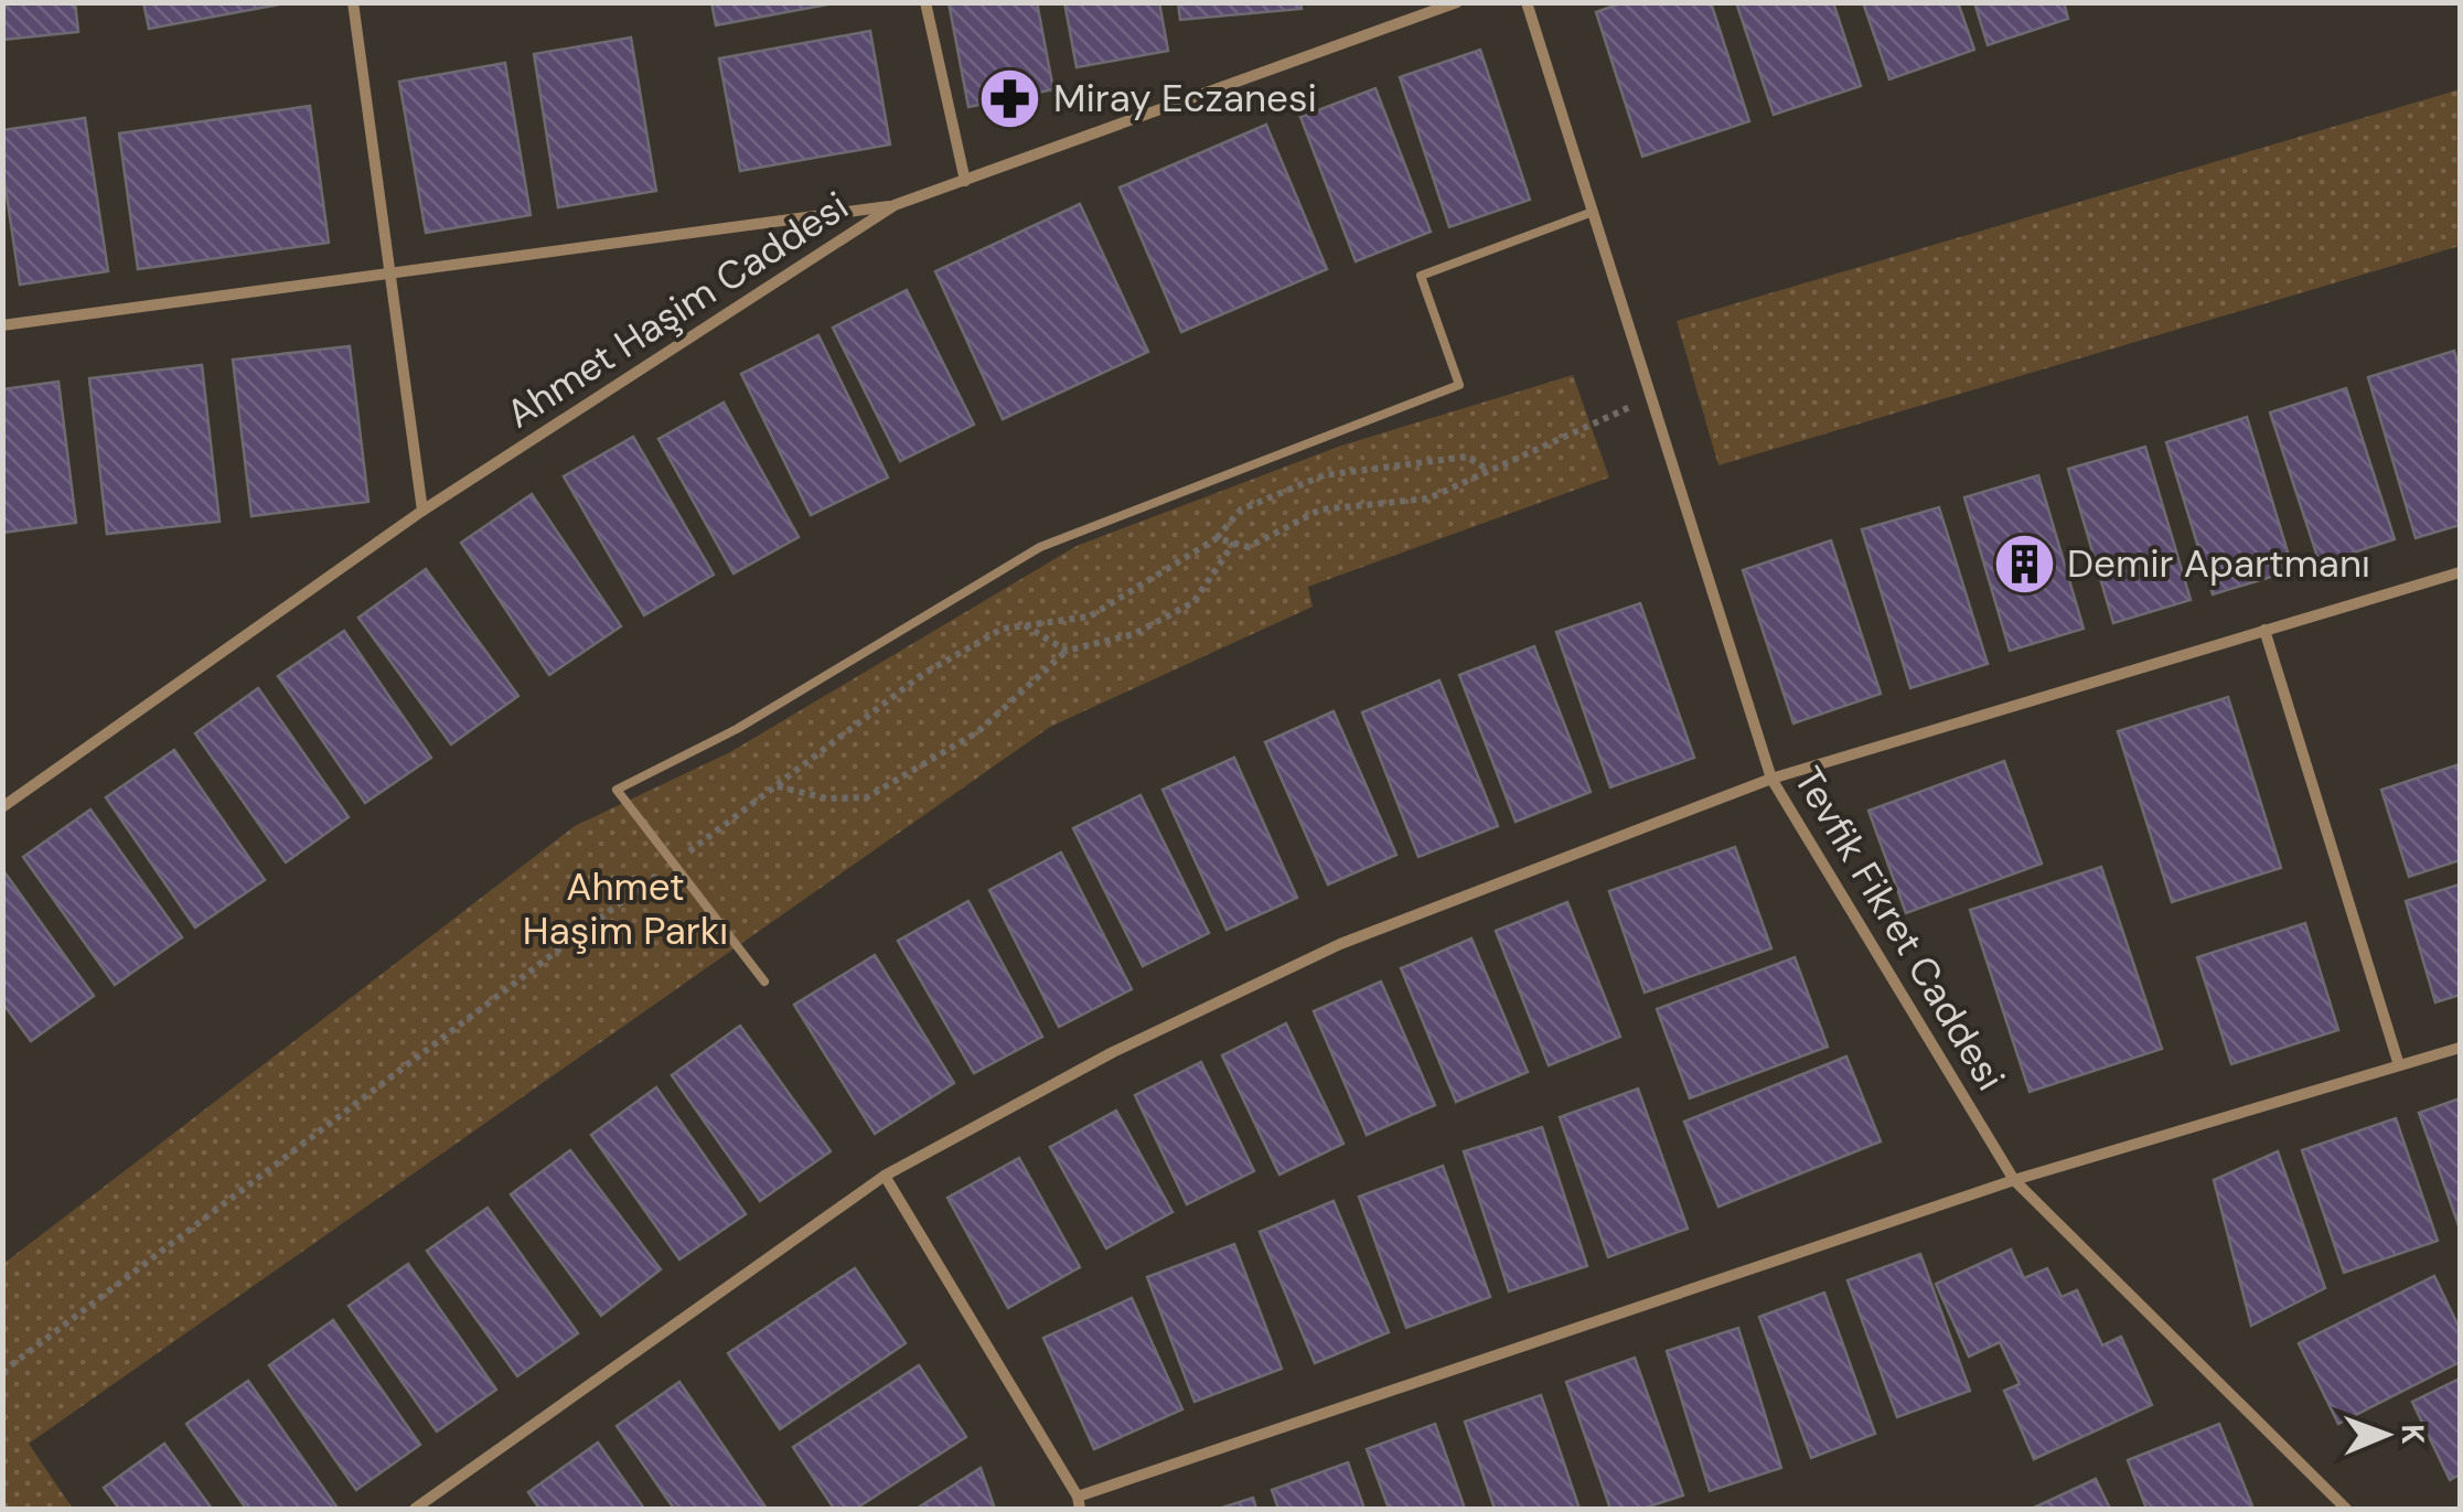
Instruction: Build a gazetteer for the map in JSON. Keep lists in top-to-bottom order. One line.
{"streets":{"street":["Ahmet Haşim Caddesi","Tevfik Fikret Caddesi"]},"parks":["Ahmet Haşim Parkı"],"places":{"pharmacy":["Miray Eczanesi"],"building":["Demir Apartmanı"]},"north":"right"}
